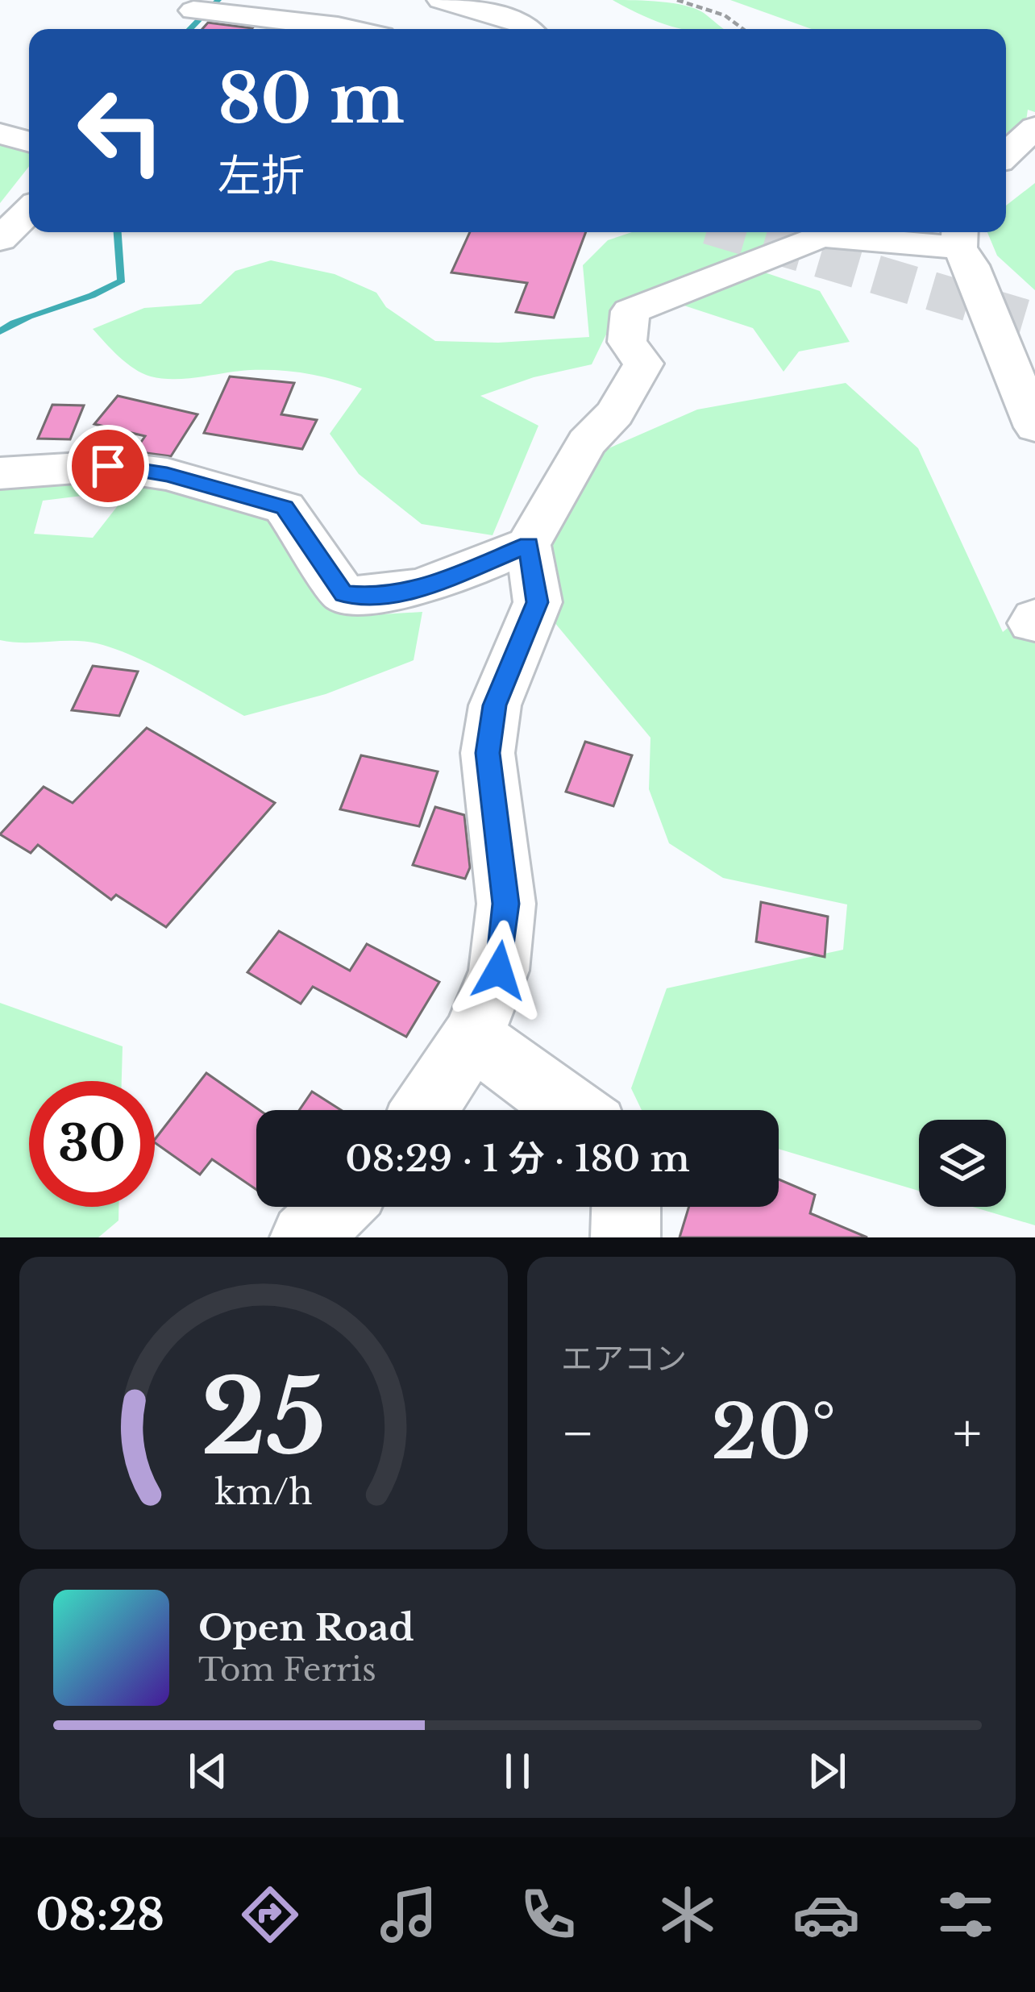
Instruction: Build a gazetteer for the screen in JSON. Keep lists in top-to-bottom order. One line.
{"page":{"turn":["80 m","左折"],"limit":"30","trip":"08:29 · 1 分 · 180 m","tile":"エアコン","heat":["−","20°","+"],"song":["Open Road","Tom Ferris"],"tabs":"08:28","gauge":["25","km/h"]}}
